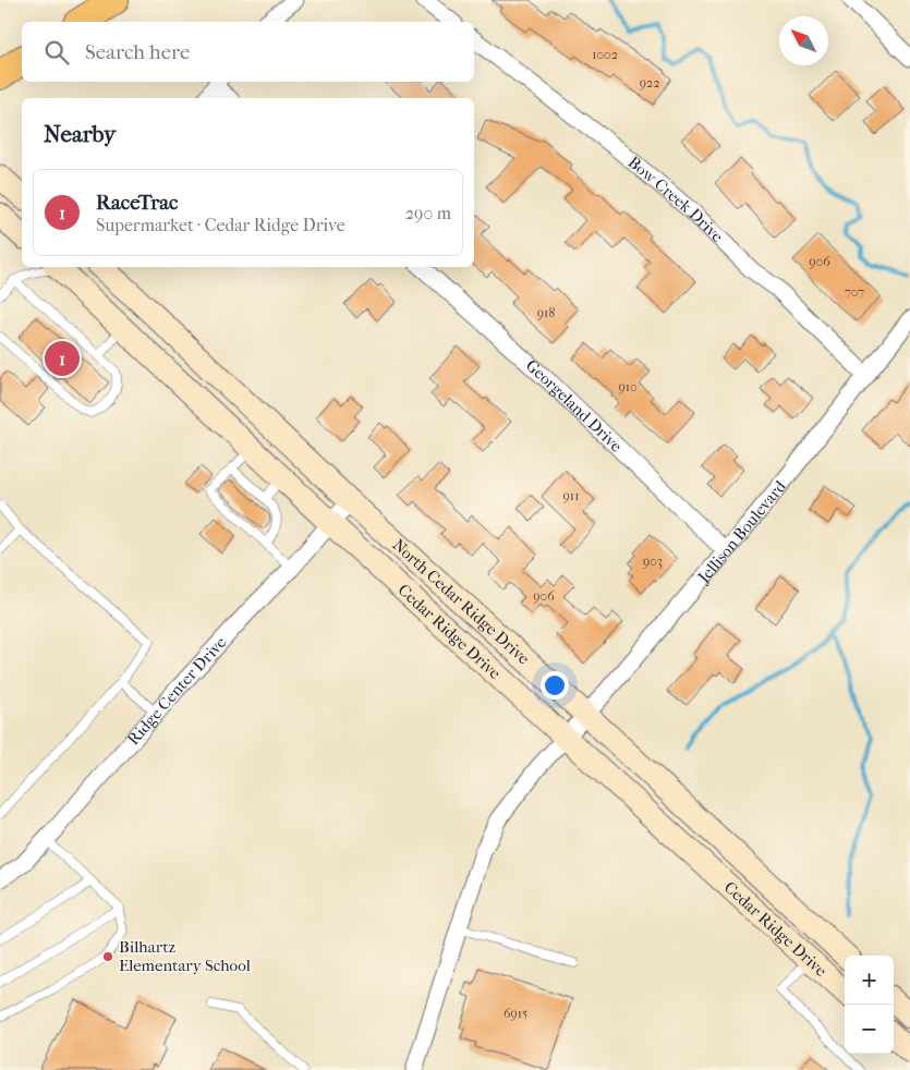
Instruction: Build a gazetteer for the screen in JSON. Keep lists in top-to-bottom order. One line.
{"streets":{"main road":["North Cedar Ridge Drive","Cedar Ridge Drive"],"street":["Bow Creek Drive","Georgeland Drive","Jellison Boulevard","Ridge Center Drive"]},"crossings":[["Bow Creek Drive","Jellison Boulevard"],["Georgeland Drive","Jellison Boulevard"],["Jellison Boulevard","North Cedar Ridge Drive"],["Jellison Boulevard","Cedar Ridge Drive"],["North Cedar Ridge Drive","Ridge Center Drive"],["Cedar Ridge Drive","Ridge Center Drive"]],"places":["Bilhartz Elementary School"],"house_numbers":["1002","922","906","707","918","910","911","903","906","6915"],"north":"top left","page":{"search":"Search here","heading":"Nearby","list":[{"mark":"1","name":"RaceTrac","note":"Supermarket · Cedar Ridge Drive","value":"290 m"}],"pins":"1","map_buttons":["+","−"]}}
